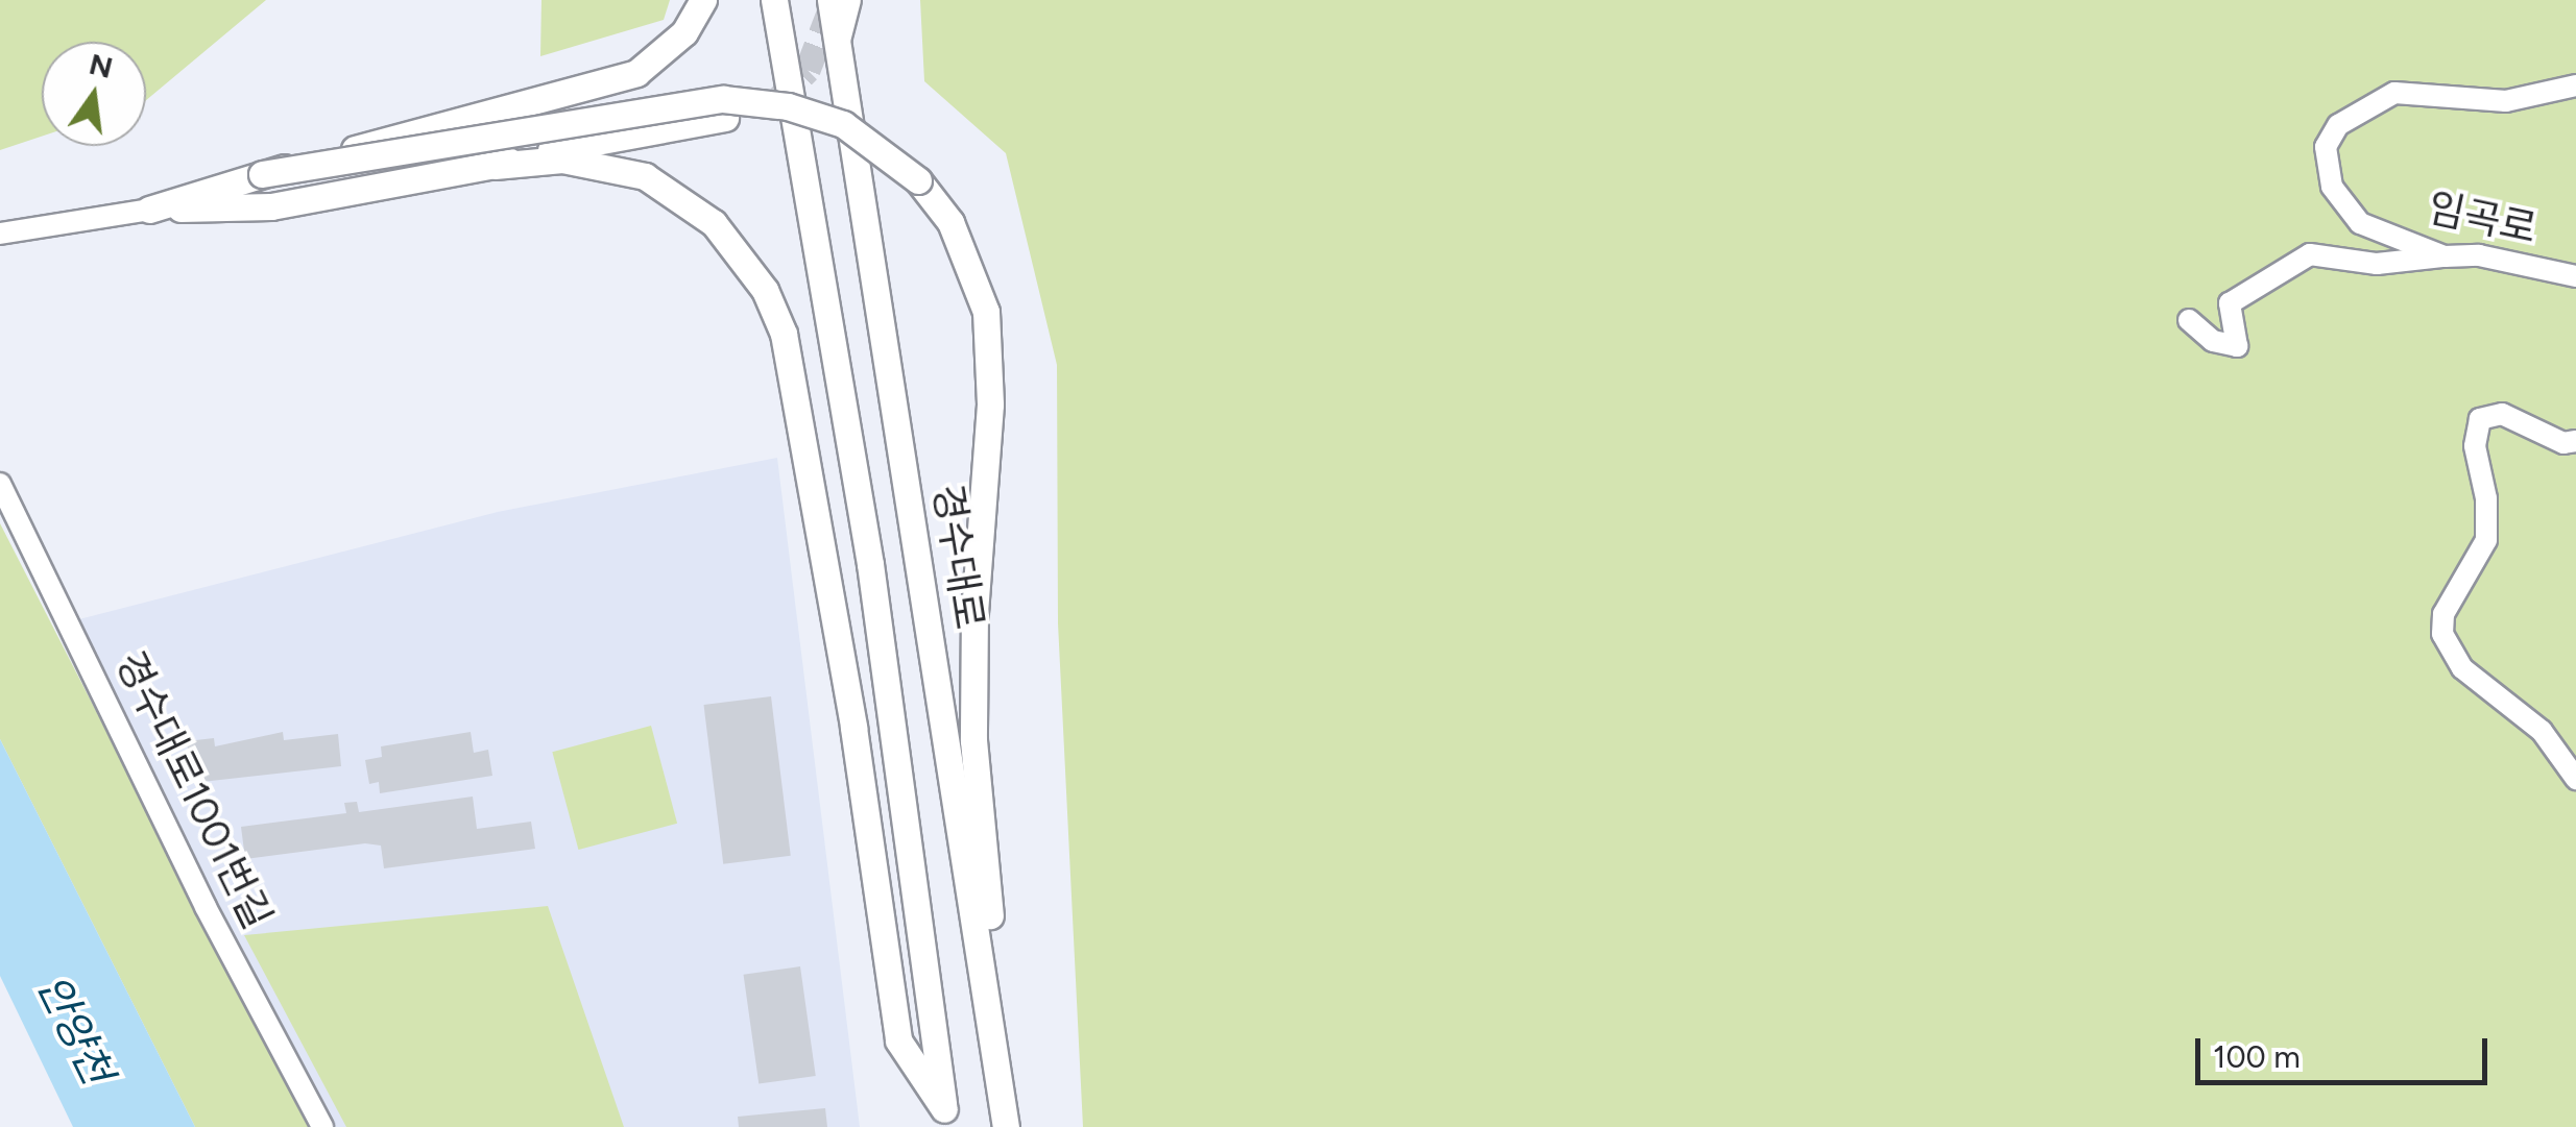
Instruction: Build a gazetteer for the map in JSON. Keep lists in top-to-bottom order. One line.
{"streets":{"main road":["경수대로"],"street":["임곡로","경수대로1001번길"]},"water":["안양천"],"scale_bar":"100 m","north":"top"}
